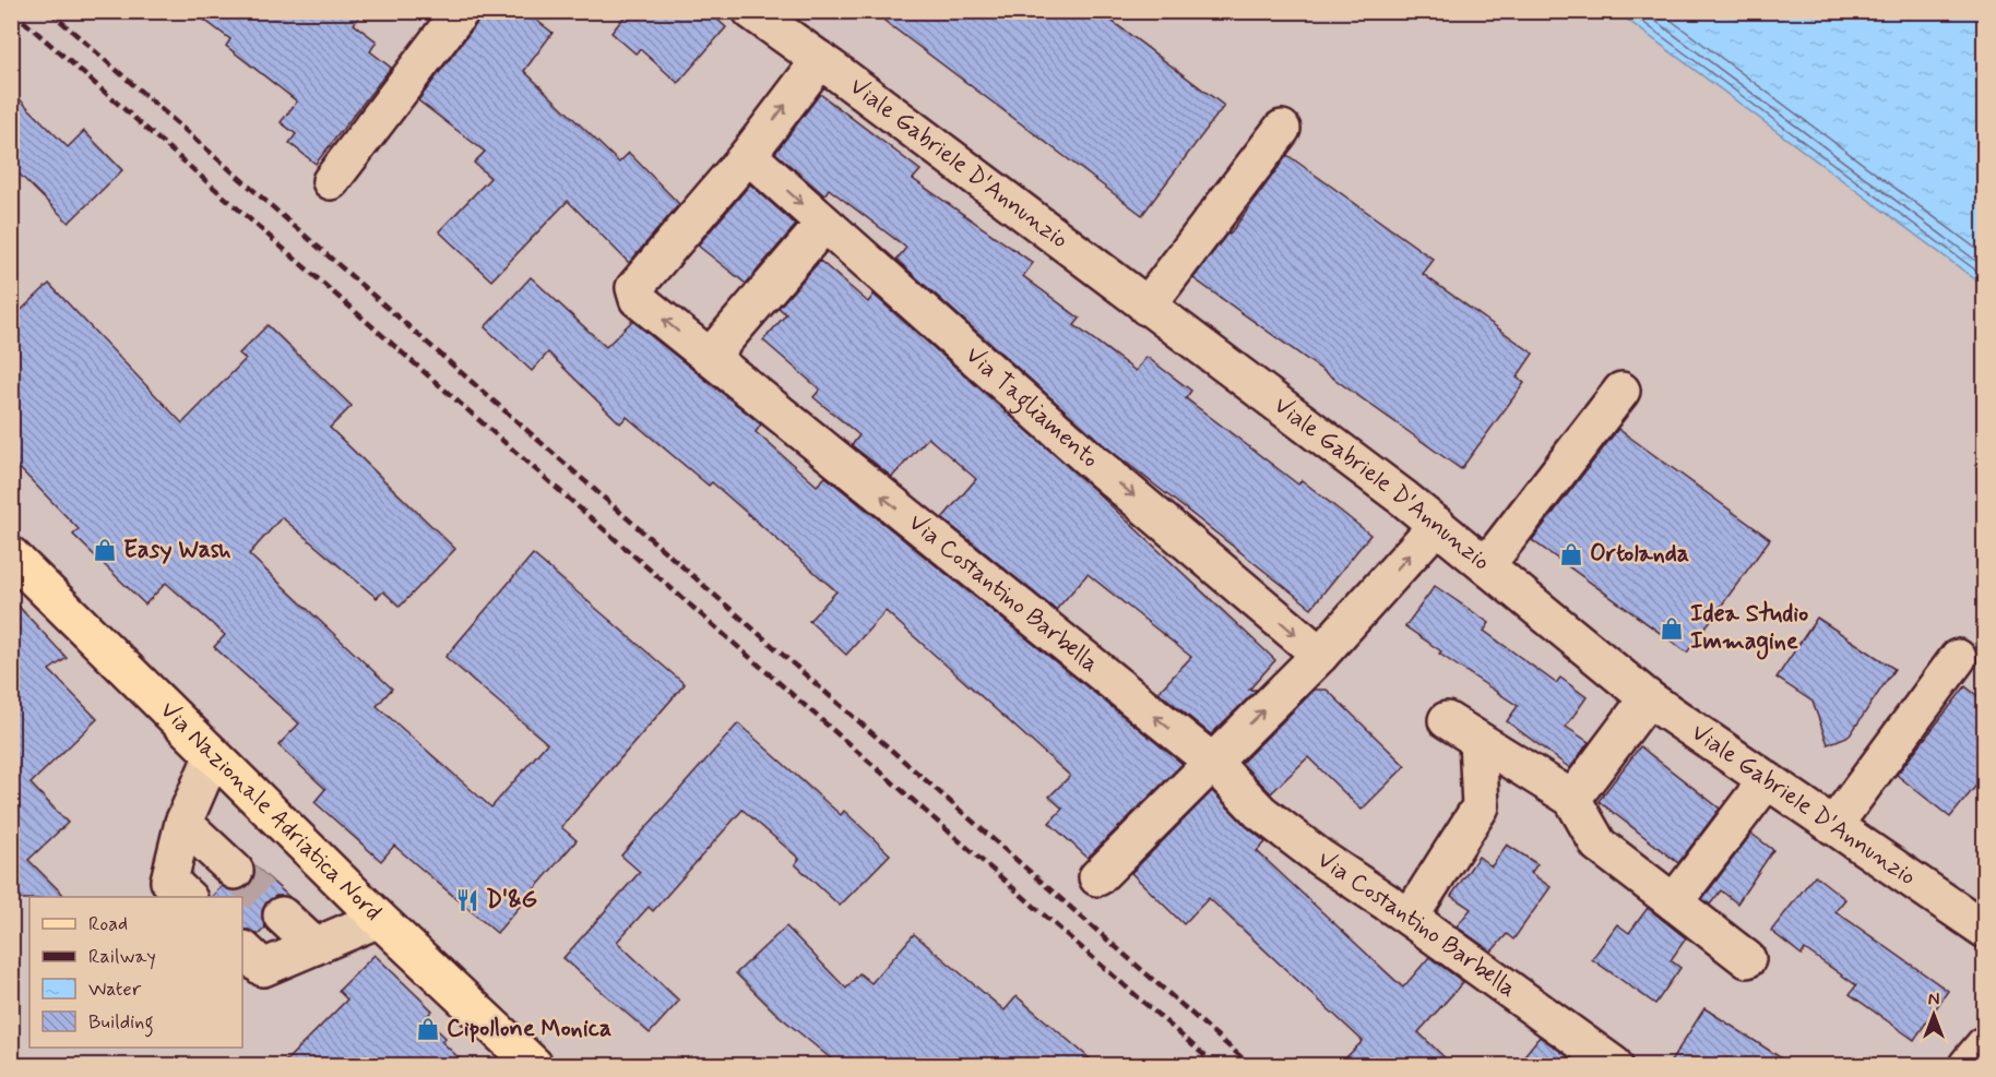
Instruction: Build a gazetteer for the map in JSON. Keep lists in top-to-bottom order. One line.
{"streets":{"main road":["Via Nazionale Adriatica Nord"],"street":["Viale Gabriele D'Annunzio","Via Tagliamento","Via Costantino Barbella"]},"crossings":[["Viale Gabriele D'Annunzio","Via Costantino Barbella"],["Via Tagliamento","Via Costantino Barbella"]],"one_way":["Via Tagliamento"],"places":{"shop":["Easy Wash","Ortolanda","Idea Studio Immagine","Cipollone Monica"],"restaurant":["D'&G"]},"legend":["Road","Railway","Water","Building"],"north":"top"}
